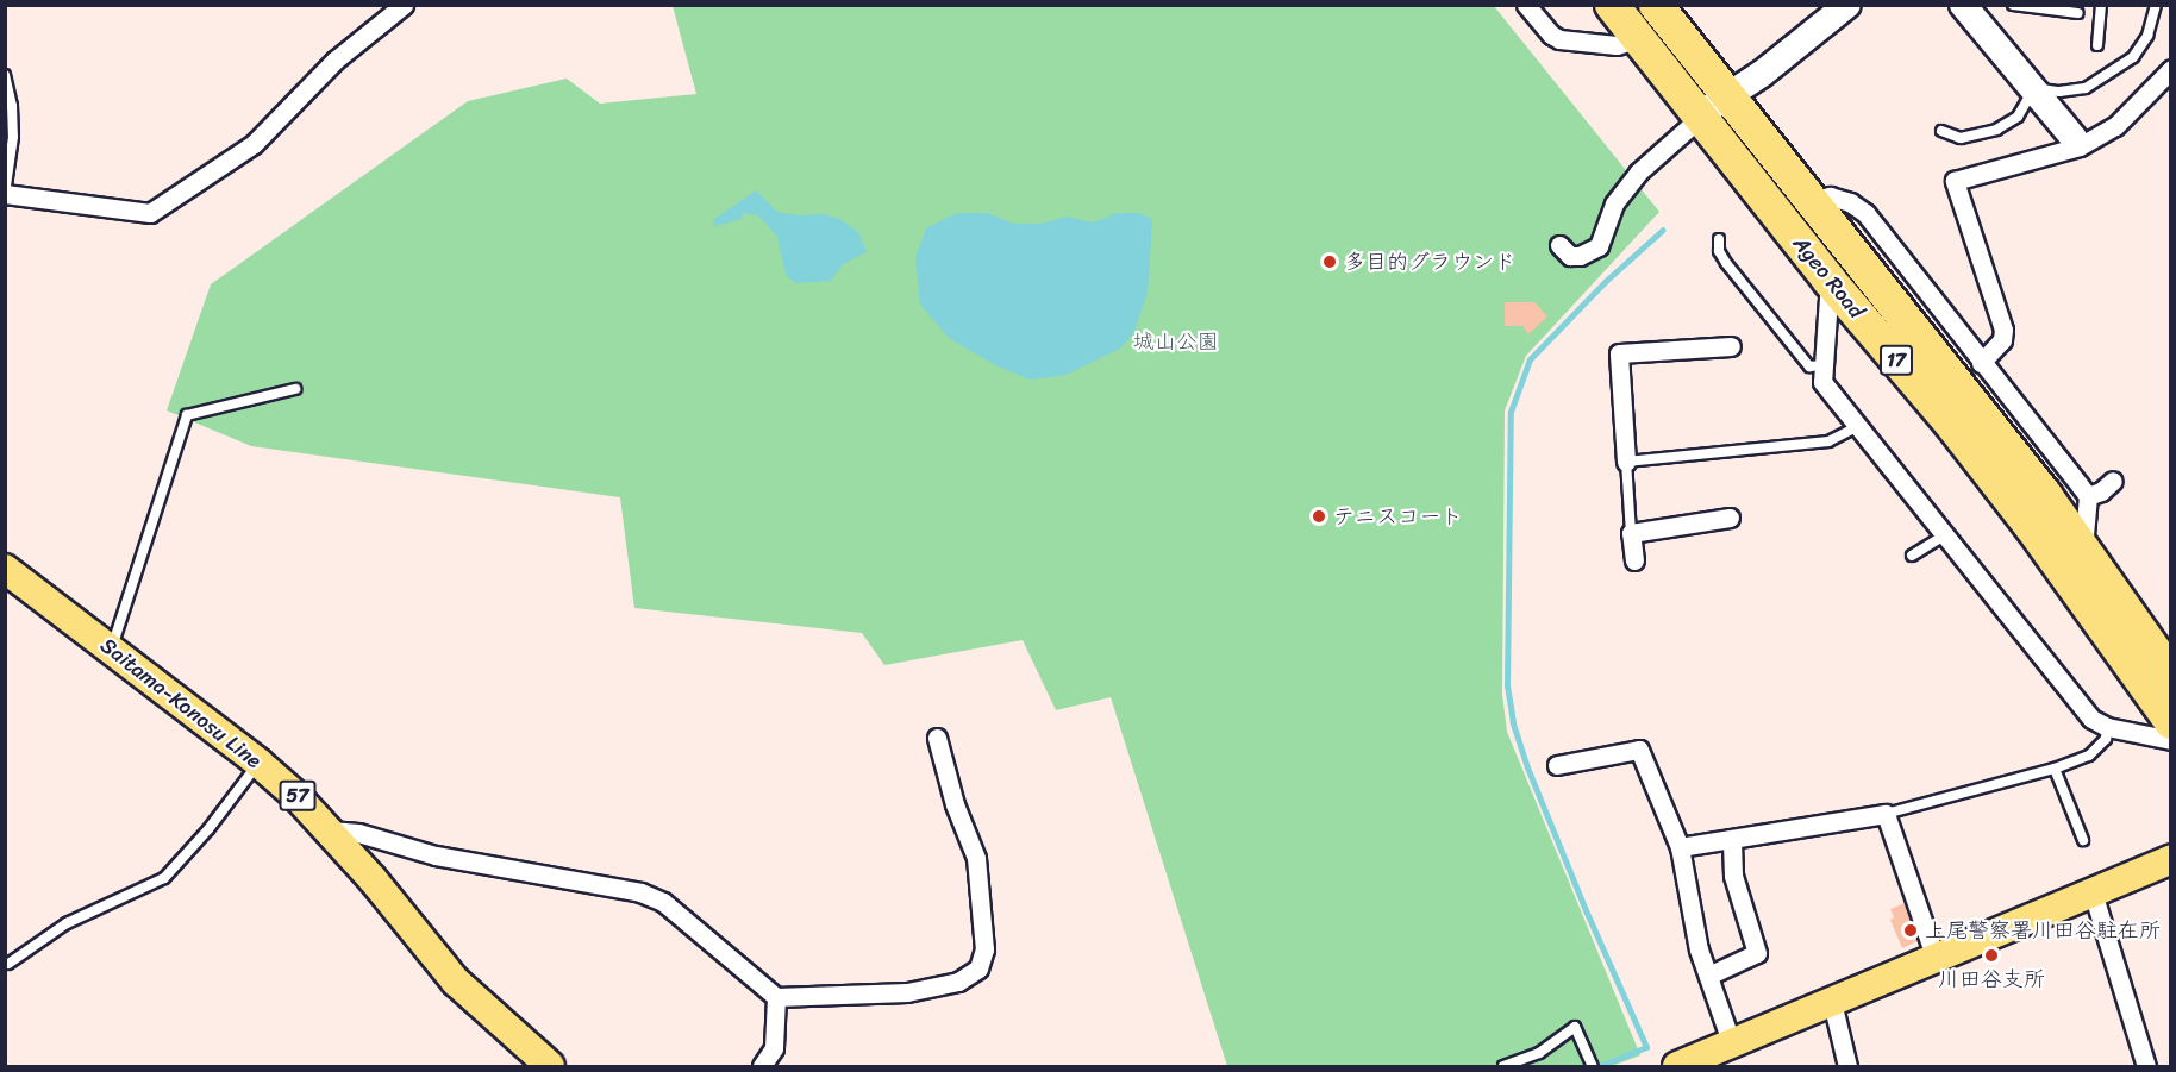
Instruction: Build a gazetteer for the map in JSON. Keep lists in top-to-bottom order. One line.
{"streets":{"highway":["Ageo Road","17"],"main road":["Saitama-Konosu Line","57"]},"parks":["城山公園"],"places":["多目的グラウンド","テニスコート","上尾警察署川田谷駐在所","川田谷支所"]}
